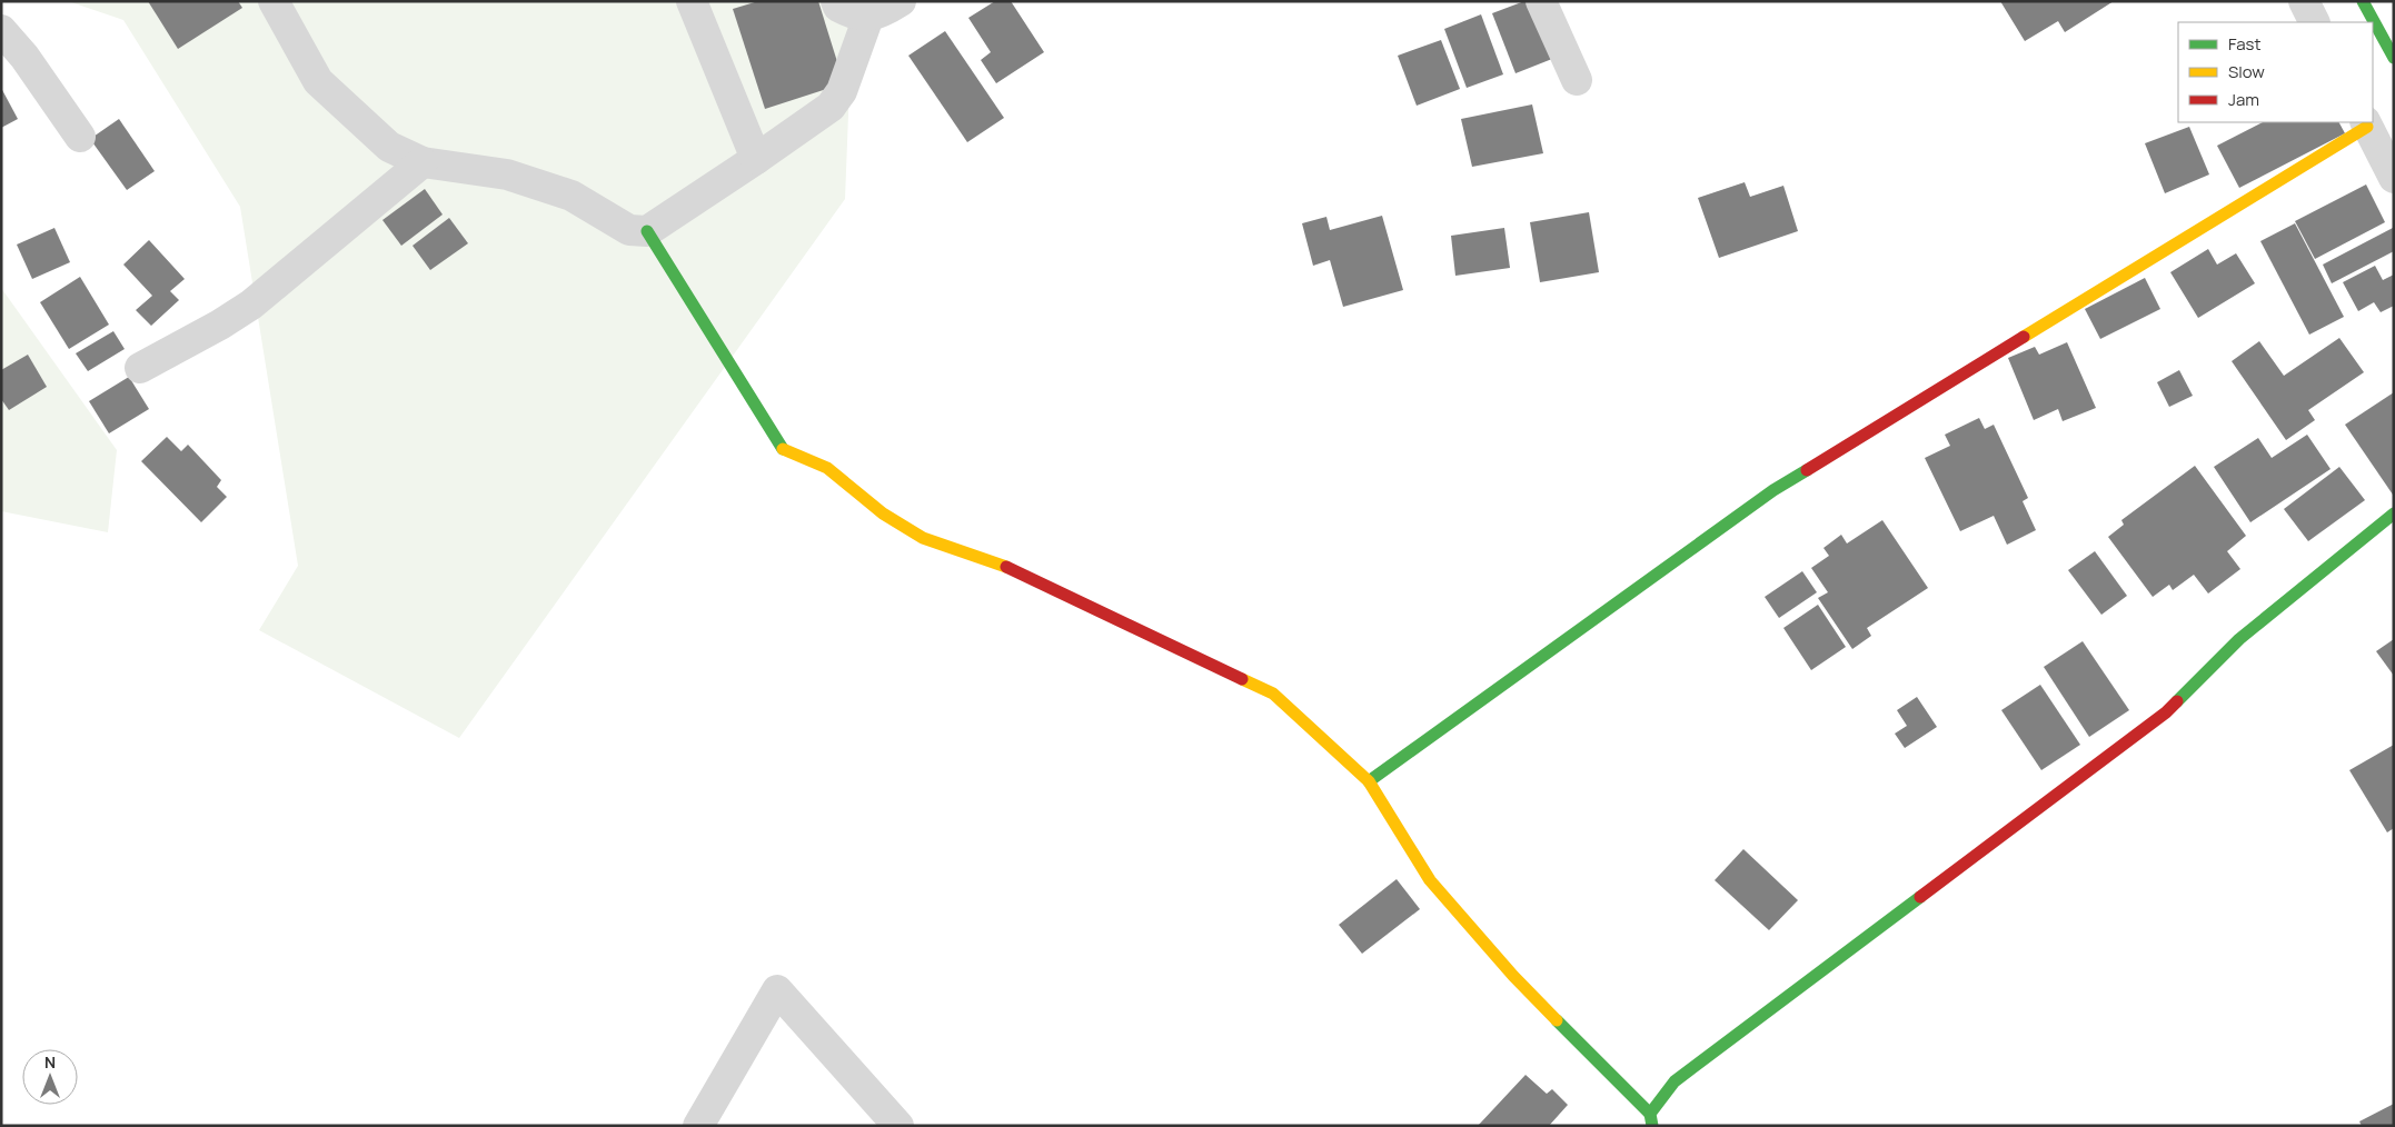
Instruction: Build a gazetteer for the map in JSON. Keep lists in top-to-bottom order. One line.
{"legend":["Fast","Slow","Jam"],"north":"top"}
